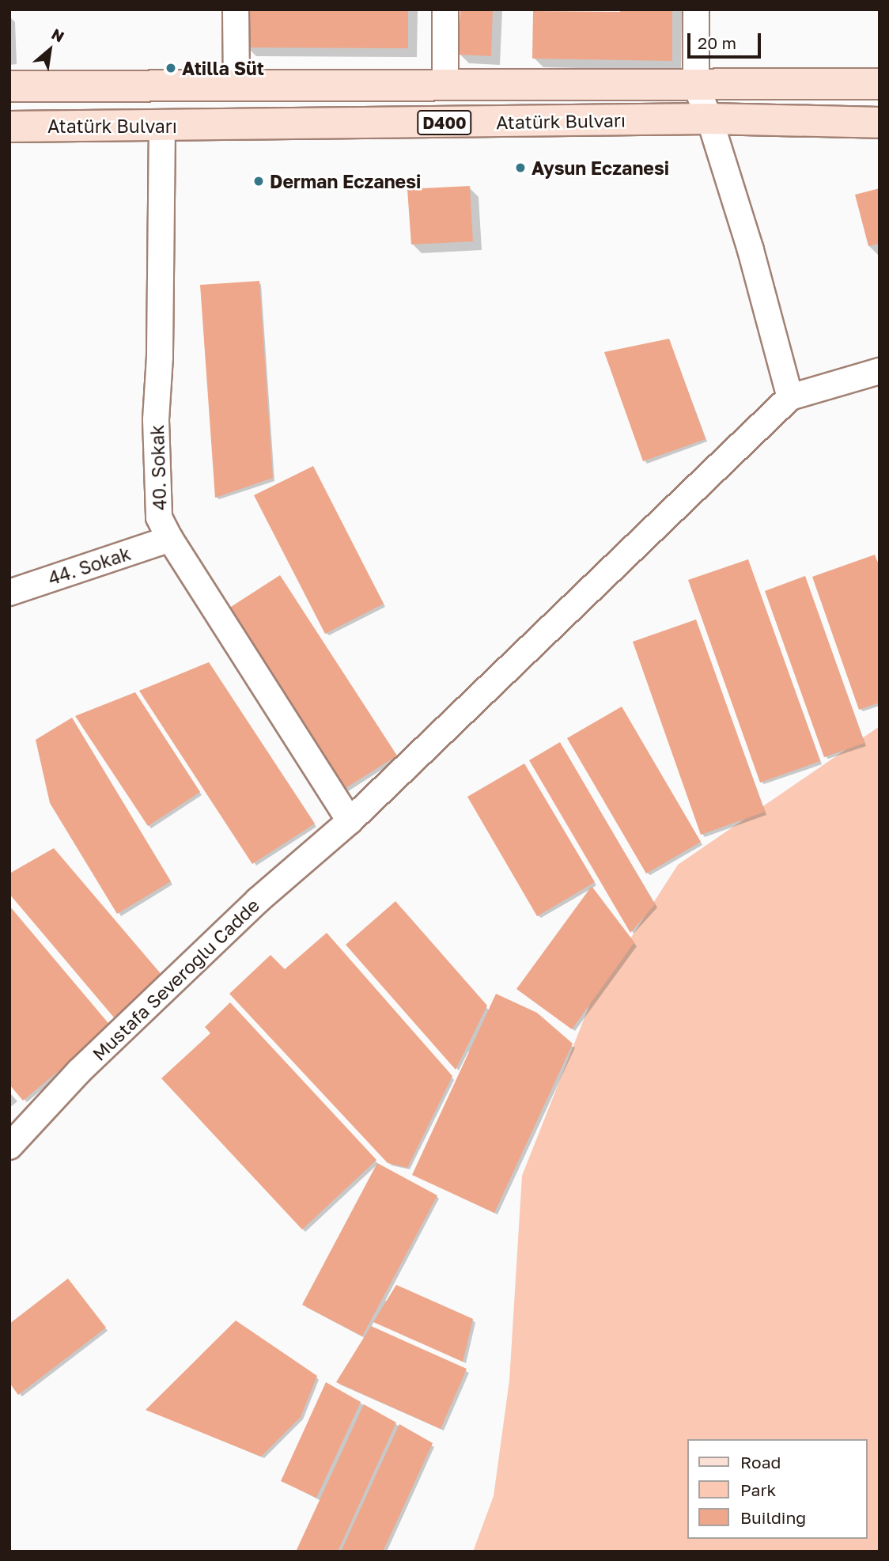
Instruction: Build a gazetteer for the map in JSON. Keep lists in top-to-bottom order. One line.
{"streets":{"main road":["Atatürk Bulvarı","D400"],"street":["40. Sokak","44. Sokak","Mustafa Severoğlu Cadde"]},"crossings":[["Atatürk Bulvarı","40. Sokak"],["40. Sokak","44. Sokak"],["40. Sokak","Mustafa Severoğlu Cadde"]],"places":["Atilla Süt","Aysun Eczanesi","Derman Eczanesi"],"legend":["Road","Park","Building"],"scale_bar":"20 m","north":"top right"}
